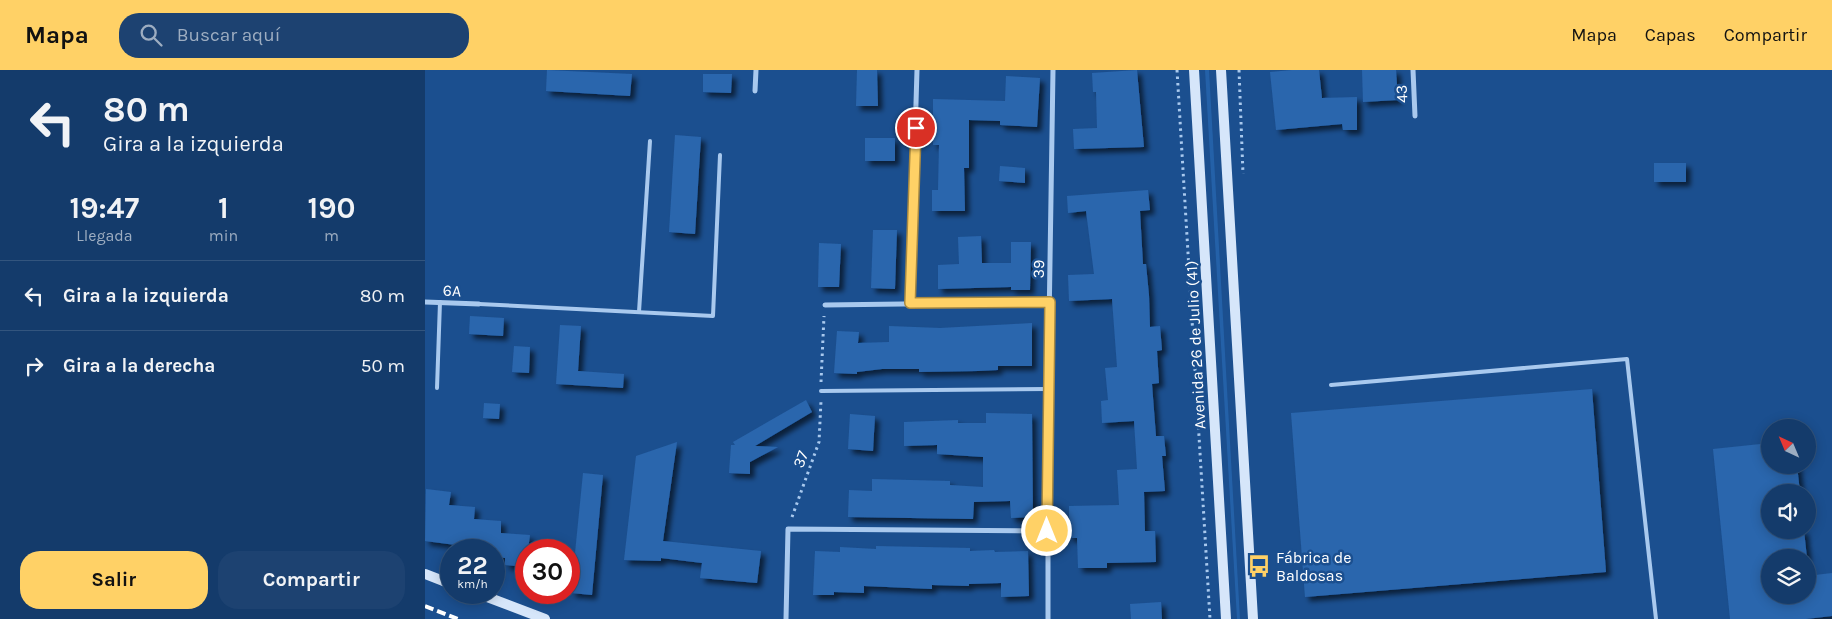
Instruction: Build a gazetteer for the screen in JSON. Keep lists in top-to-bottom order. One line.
{"streets":{"main road":["Avenida 26 de Julio (41)"],"street":["43","39","6A"],"path":["37"]},"places":{"bus stop":["Fábrica de Baldosas"]},"north":"top left","page":{"header":"Mapa","search":"Buscar aquí","nav":["Mapa","Capas","Compartir"],"turn":["80 m","Gira a la izquierda"],"eta":["19:47","Llegada","1","min","190","m"],"list":[{"name":"Gira a la izquierda","value":"80 m"},{"name":"Gira a la derecha","value":"50 m"}],"speed":"22 km/h","limit":"30","buttons":["Salir","Compartir"]}}
